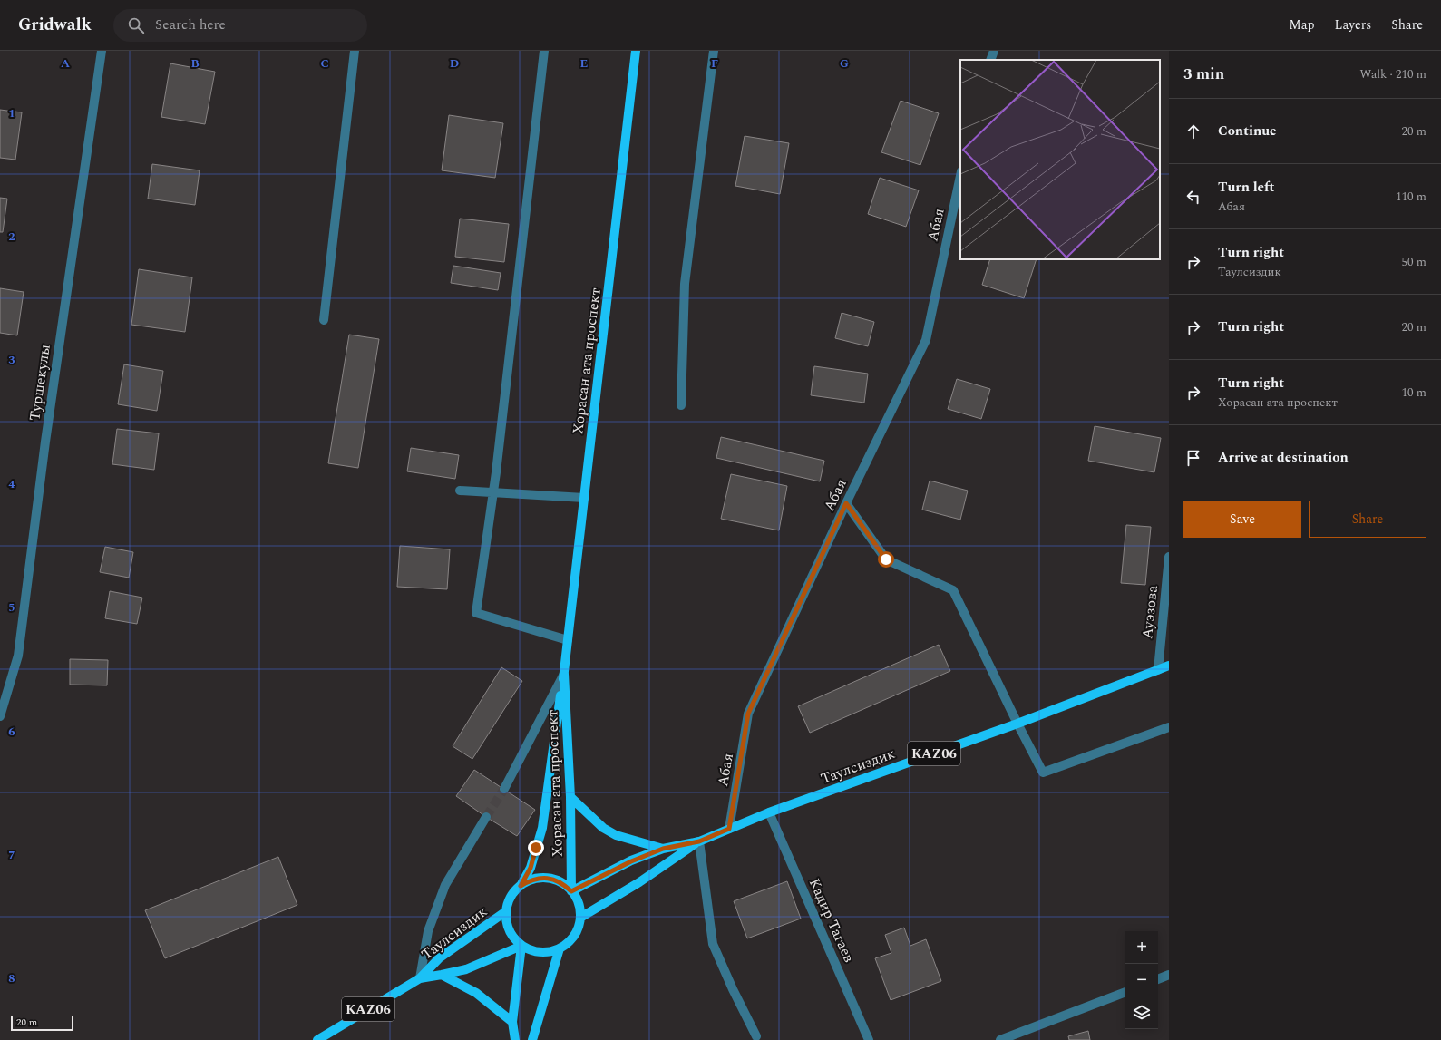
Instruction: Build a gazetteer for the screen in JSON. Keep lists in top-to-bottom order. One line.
{"streets":{"main road":["Хорасан ата проспект","KAZ06","Таулсиздик"],"street":["Абая","Туршекулы","Ауэзова","Кадир Тагаев"]},"crossings":[["Абая","Таулсиздик"],["Хорасан ата проспект","Таулсиздик"],["Ауэзова","Таулсиздик"],["Таулсиздик","Кадир Тагаев"]],"scale_bar":"20 m","page":{"header":"Gridwalk","search":"Search here","nav":["Map","Layers","Share"],"heading":["3 min","Walk · 210 m"],"list":[["Continue","20 m"],["Turn left","Абая","110 m"],["Turn right","Таулсиздик","50 m"],["Turn right","20 m"],["Turn right","Хорасан ата проспект","10 m"],"Arrive at destination"],"buttons":["Save","Share"],"map_buttons":["+","−"],"scale":"20 m"},"grid":{"columns":["A","B","C","D","E","F","G"],"rows":["1","2","3","4","5","6","7","8"]}}
